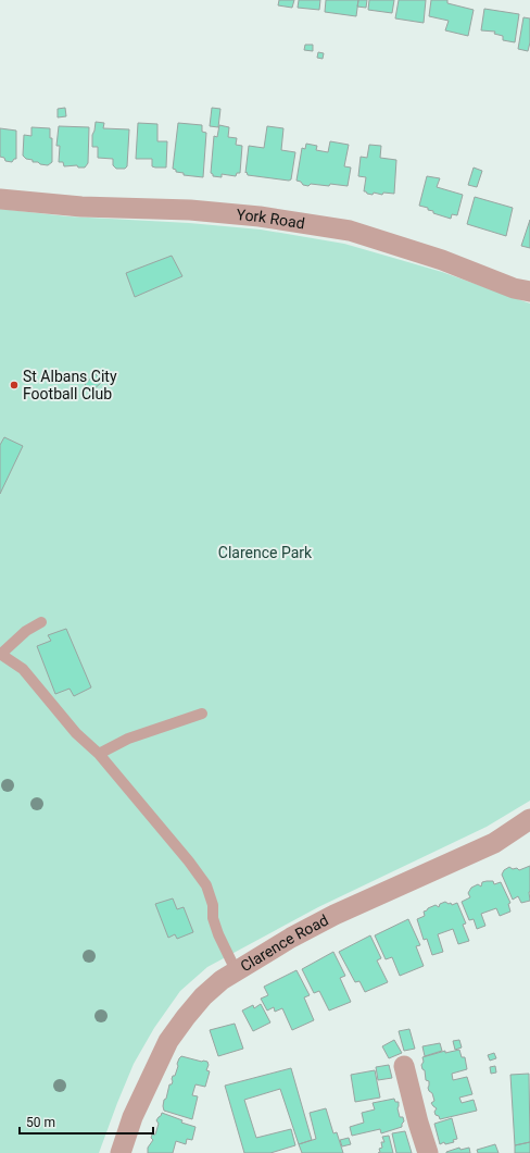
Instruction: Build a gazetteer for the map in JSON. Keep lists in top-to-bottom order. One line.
{"streets":{"street":["York Road","Clarence Road"]},"parks":["Clarence Park"],"places":["St Albans City Football Club"],"scale_bar":"50 m"}
